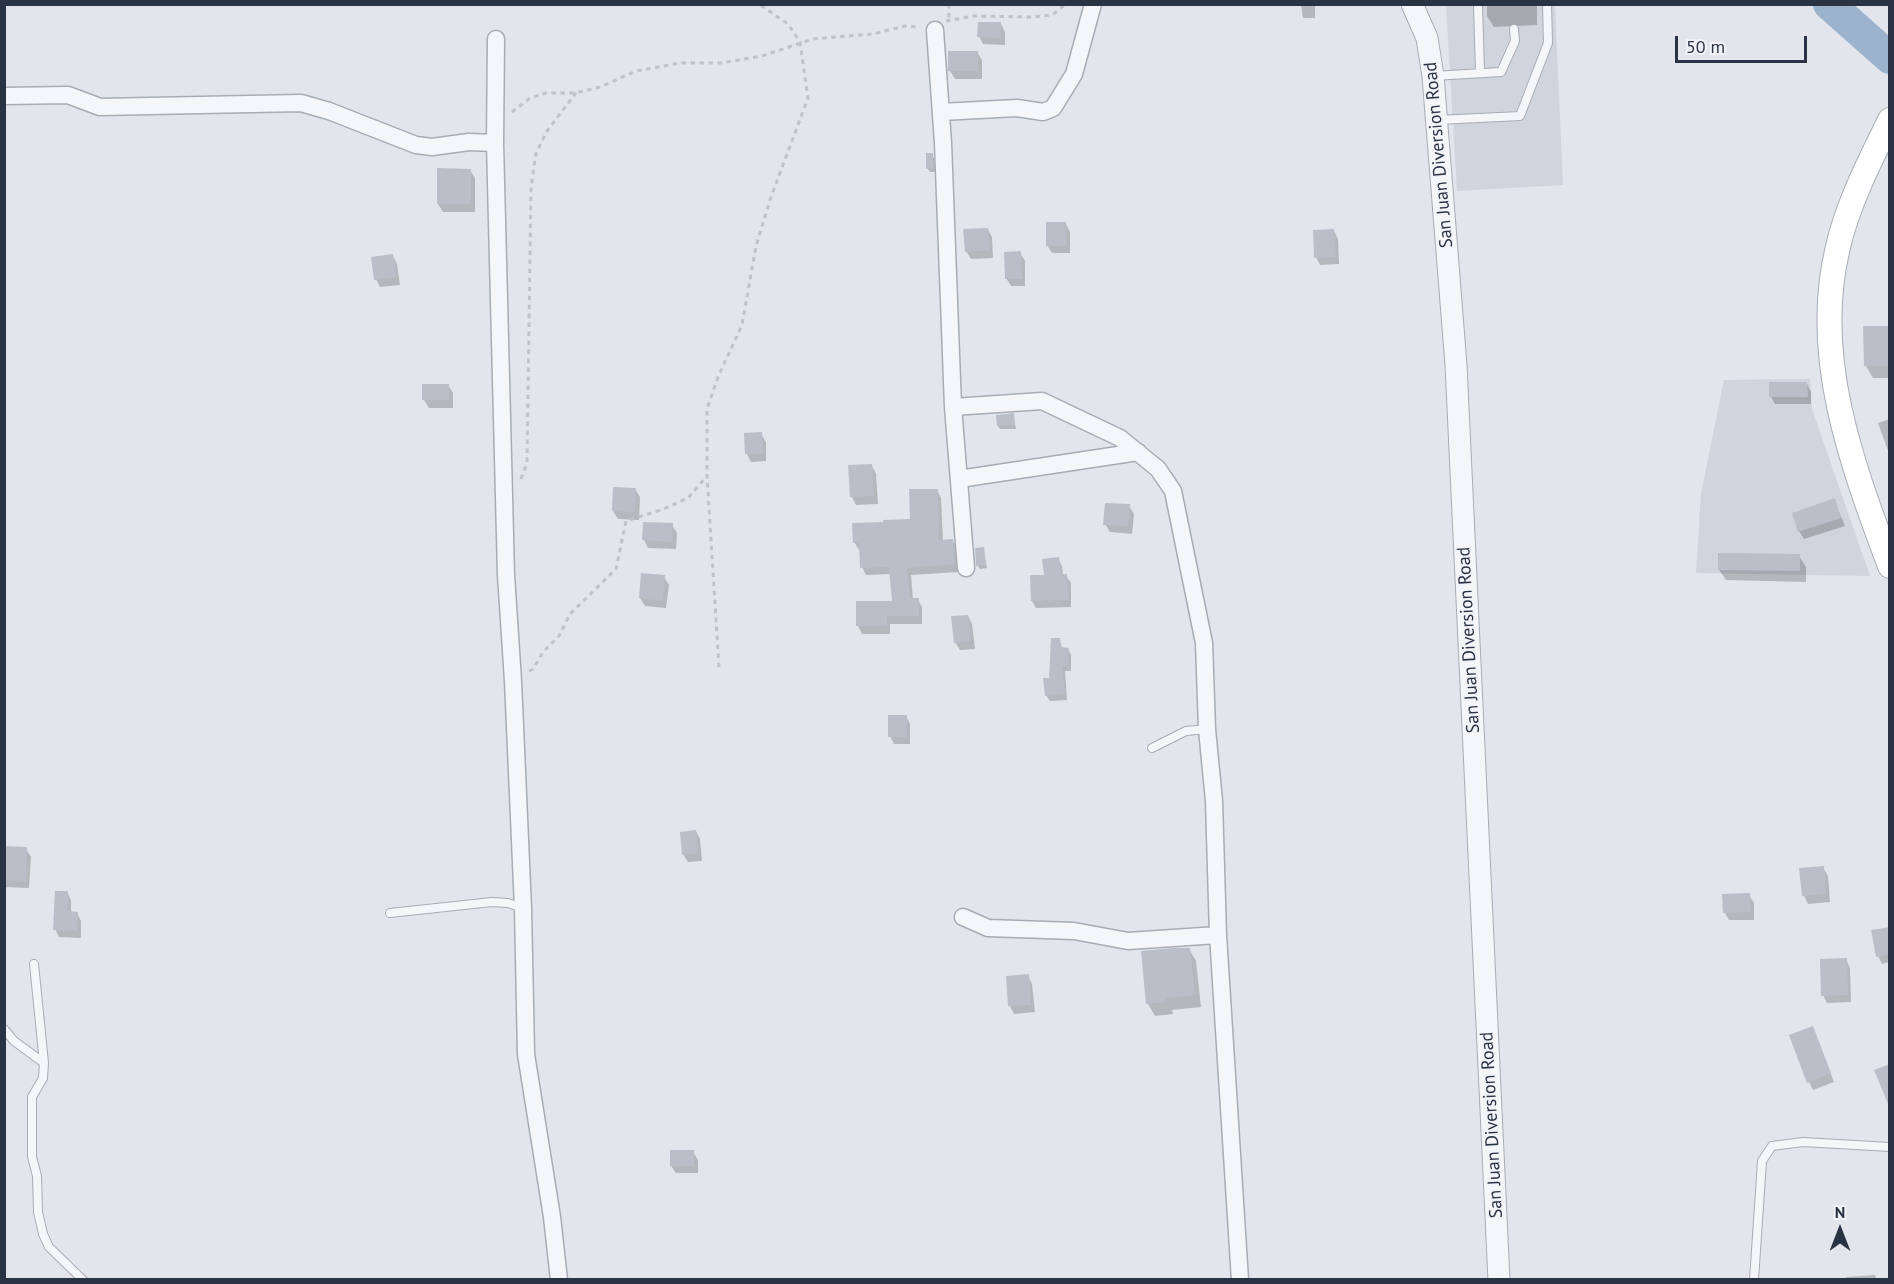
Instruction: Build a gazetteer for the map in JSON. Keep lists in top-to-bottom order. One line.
{"streets":{"street":["San Juan Diversion Road"]},"scale_bar":"50 m","north":"top"}
